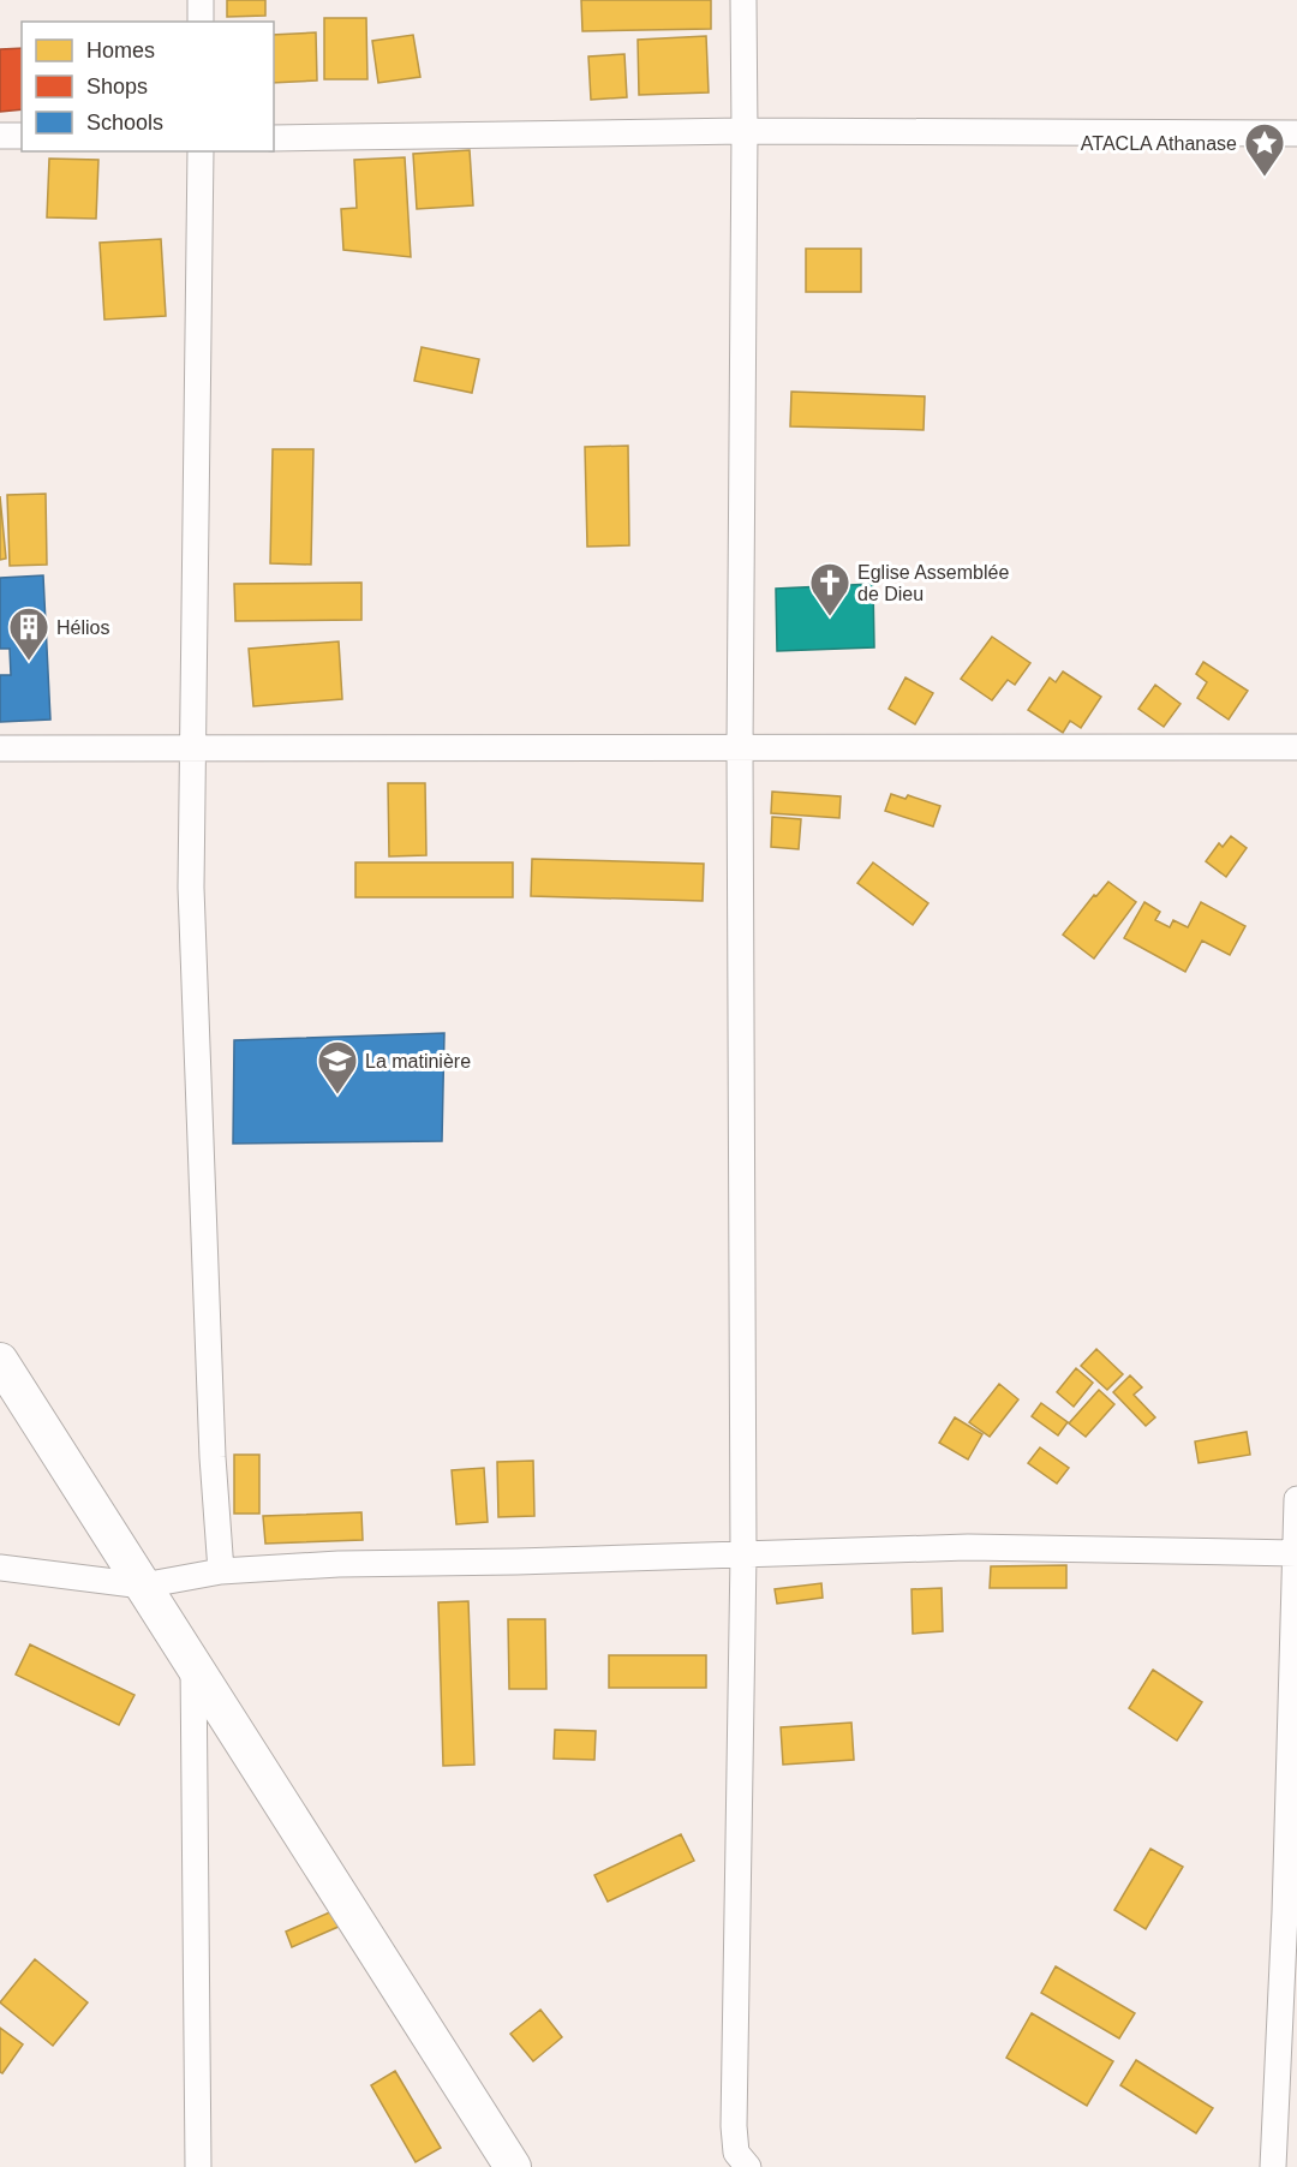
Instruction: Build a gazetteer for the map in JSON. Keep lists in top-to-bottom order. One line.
{"places":{"place":["ATACLA Athanase"],"church":["Eglise Assemblée de Dieu"],"building":["Hélios"],"school or university":["La matinière"]},"legend":["Homes","Shops","Schools"]}
